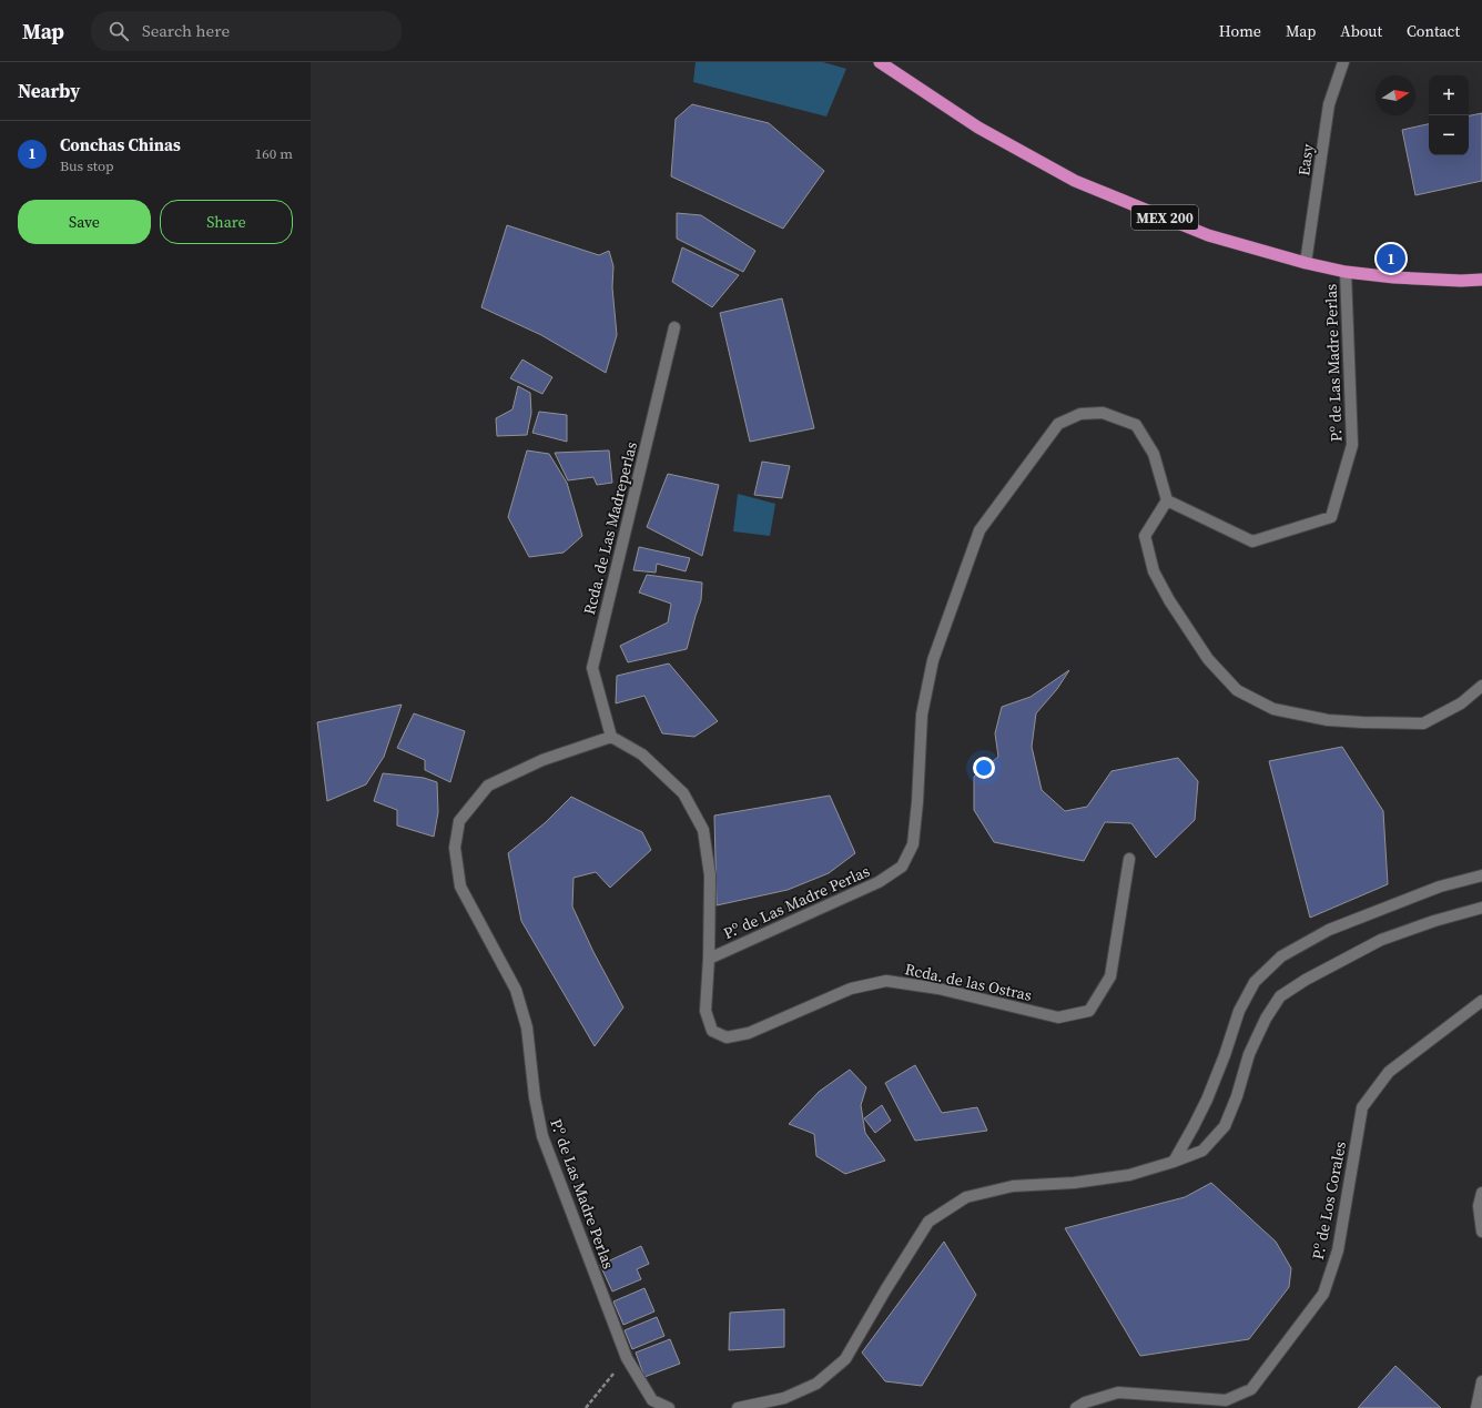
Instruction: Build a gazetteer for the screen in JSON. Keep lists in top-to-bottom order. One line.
{"streets":{"highway":["MEX 200"],"street":["Easy","P.º de Las Madre Perlas","Rcda. de Las Madreperlas","Rcda. de las Ostras","P.º de Los Corales"]},"crossings":[["Easy","MEX 200"],["MEX 200","P.º de Las Madre Perlas"],["P.º de Las Madre Perlas","Rcda. de Las Madreperlas"],["P.º de Las Madre Perlas","Rcda. de las Ostras"]],"north":"right","page":{"header":"Map","search":"Search here","nav":["Home","Map","About","Contact"],"heading":"Nearby","map_buttons":["+","−"],"list":[{"mark":"1","name":"Conchas Chinas","note":"Bus stop","value":"160 m"}],"buttons":["Save","Share"],"pins":"1"}}
